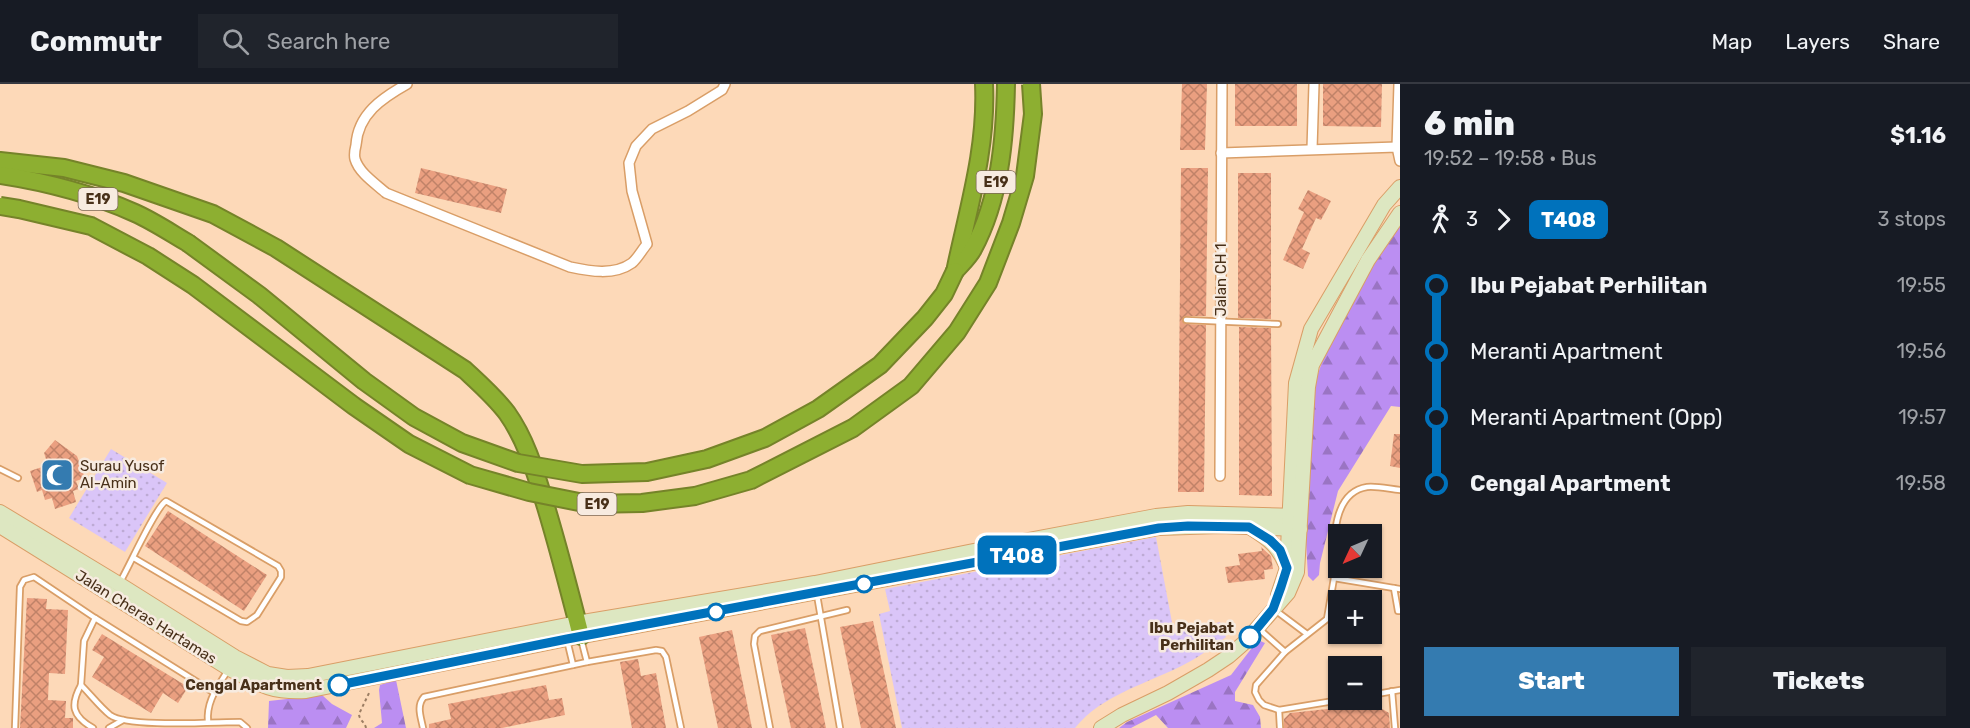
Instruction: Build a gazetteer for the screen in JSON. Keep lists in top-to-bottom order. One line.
{"streets":{"highway":["E19"],"street":["Jalan CH 1","Jalan Cheras Hartamas"]},"places":{"mosque":["Surau Yusof Al-Amin"],"other":["Ibu Pejabat Perhilitan","Cengal Apartment"]},"lines":["bus line T408"],"north":"bottom left","page":{"header":"Commutr","search":"Search here","nav":["Map","Layers","Share"],"on_map":"T408","heading":["6 min","19:52 – 19:58 · Bus","$1.16"],"legs":["3","T408","3 stops"],"list":[{"name":"Ibu Pejabat Perhilitan","value":"19:55"},{"name":"Meranti Apartment","value":"19:56"},{"name":"Meranti Apartment (Opp)","value":"19:57"},{"name":"Cengal Apartment","value":"19:58"}],"map_buttons":["+","−"],"buttons":["Start","Tickets"]}}
